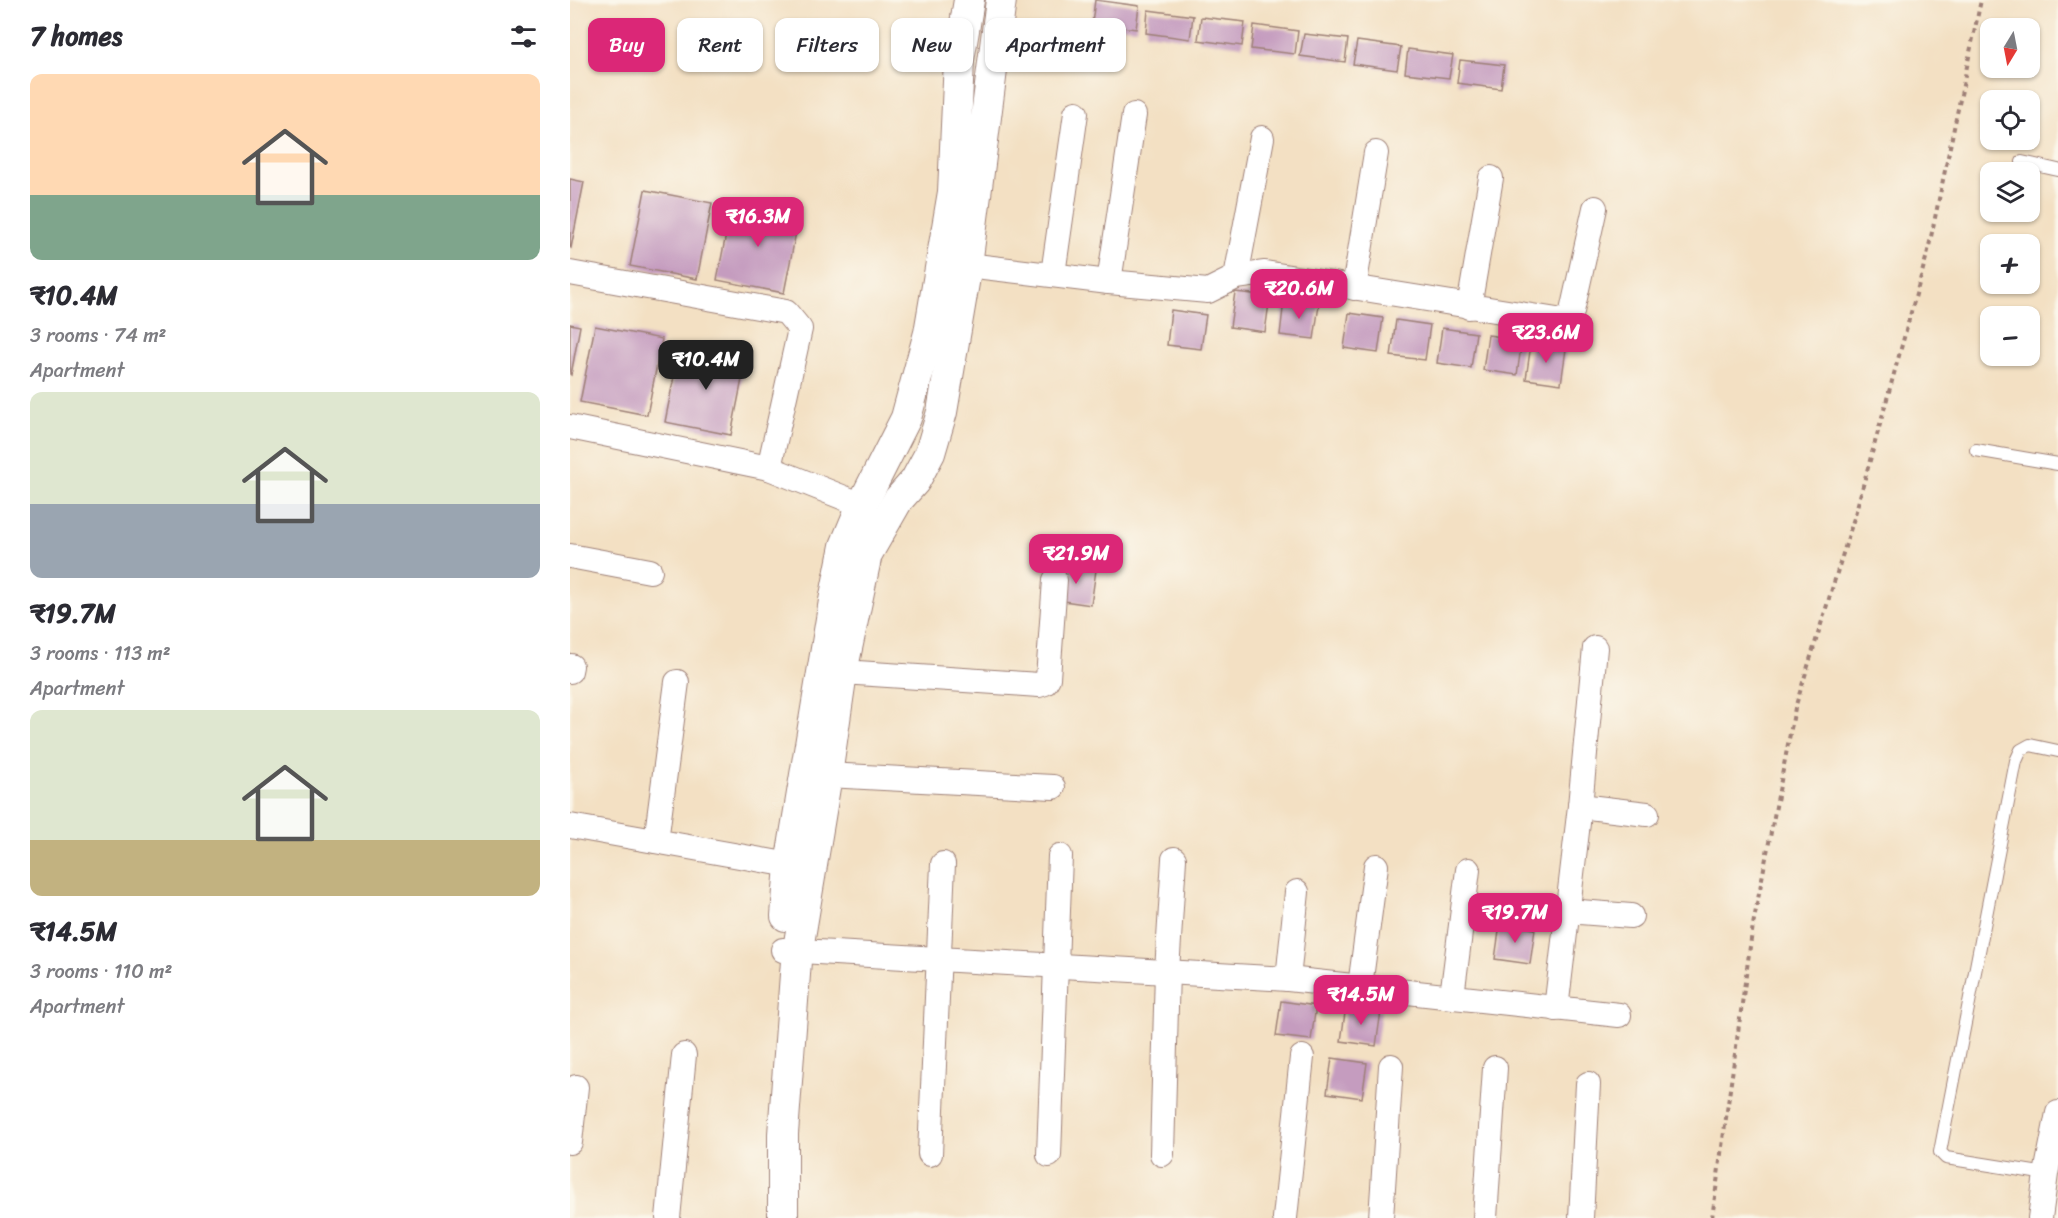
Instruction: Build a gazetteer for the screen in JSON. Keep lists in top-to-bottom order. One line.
{"north":"bottom","page":{"heading":"7 homes","map_buttons":["+","−"],"chip":["Buy","Rent","Filters","New","Apartment"],"list":[{"name":"₹10.4M","note":"3 rooms · 74 m² · Apartment"},{"name":"₹19.7M","note":"3 rooms · 113 m² · Apartment"},{"name":"₹14.5M","note":"3 rooms · 110 m² · Apartment"}],"price":["₹16.3M","₹20.6M","₹23.6M","₹10.4M","₹21.9M","₹19.7M","₹14.5M"]}}
